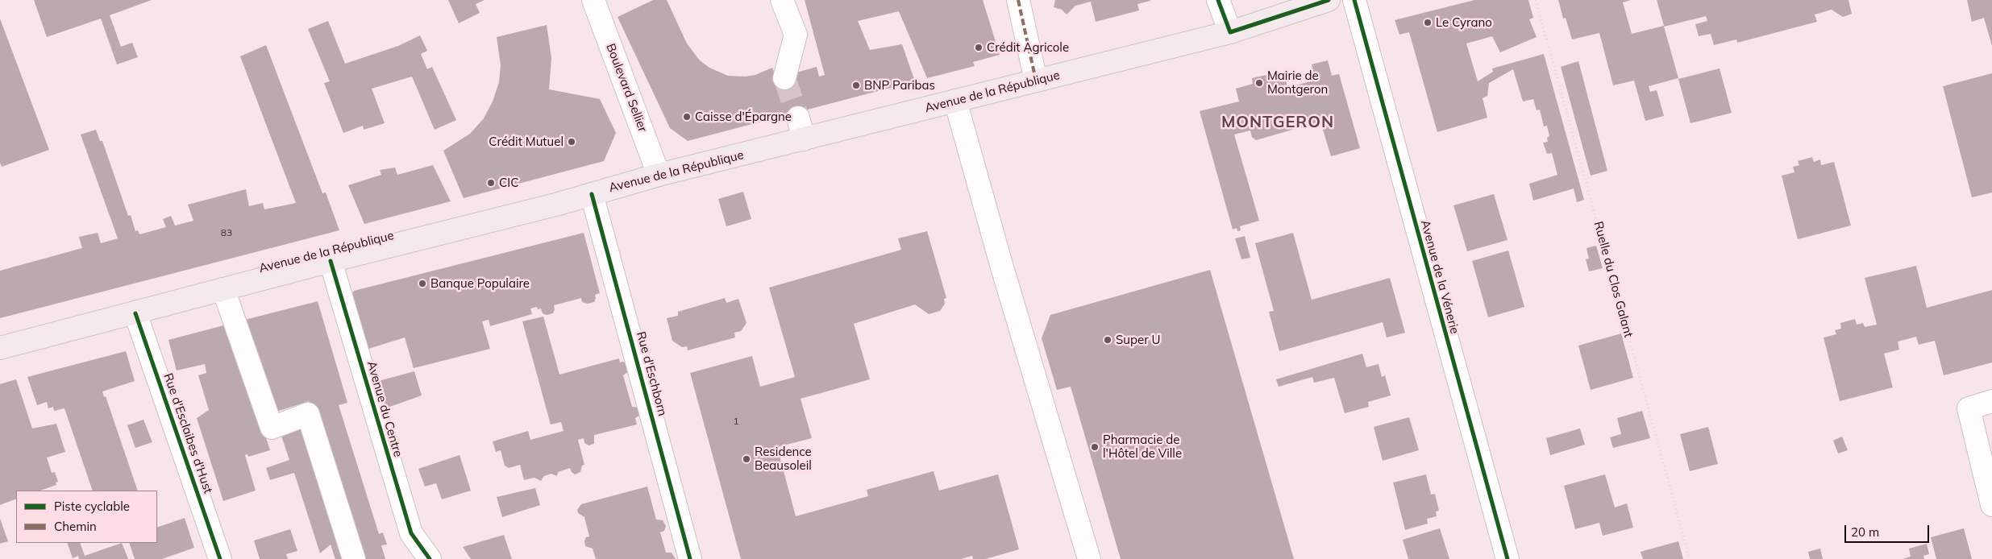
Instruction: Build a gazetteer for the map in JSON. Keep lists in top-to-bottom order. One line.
{"streets":{"main road":["Avenue de la République"],"street":["Boulevard Sellier","Avenue de la Vénerie","Rue d'Eschborn","Avenue du Centre","Rue d'Esclaibes d'Hust"],"path":["Ruelle du Clos Galant"]},"crossings":[["Boulevard Sellier","Avenue de la République"],["Avenue de la République","Rue d'Eschborn"],["Avenue de la République","Avenue du Centre"],["Avenue de la République","Rue d'Esclaibes d'Hust"]],"districts":["MONTGERON"],"places":["Le Cyrano","Crédit Agricole","Mairie de Montgeron","BNP Paribas","Caisse d'Épargne","Crédit Mutuel","CIC","Banque Populaire","Super U","Pharmacie de l'Hôtel de Ville","Residence Beausoleil"],"house_numbers":["83","1"],"legend":["Piste cyclable","Chemin"],"scale_bar":"20 m"}
